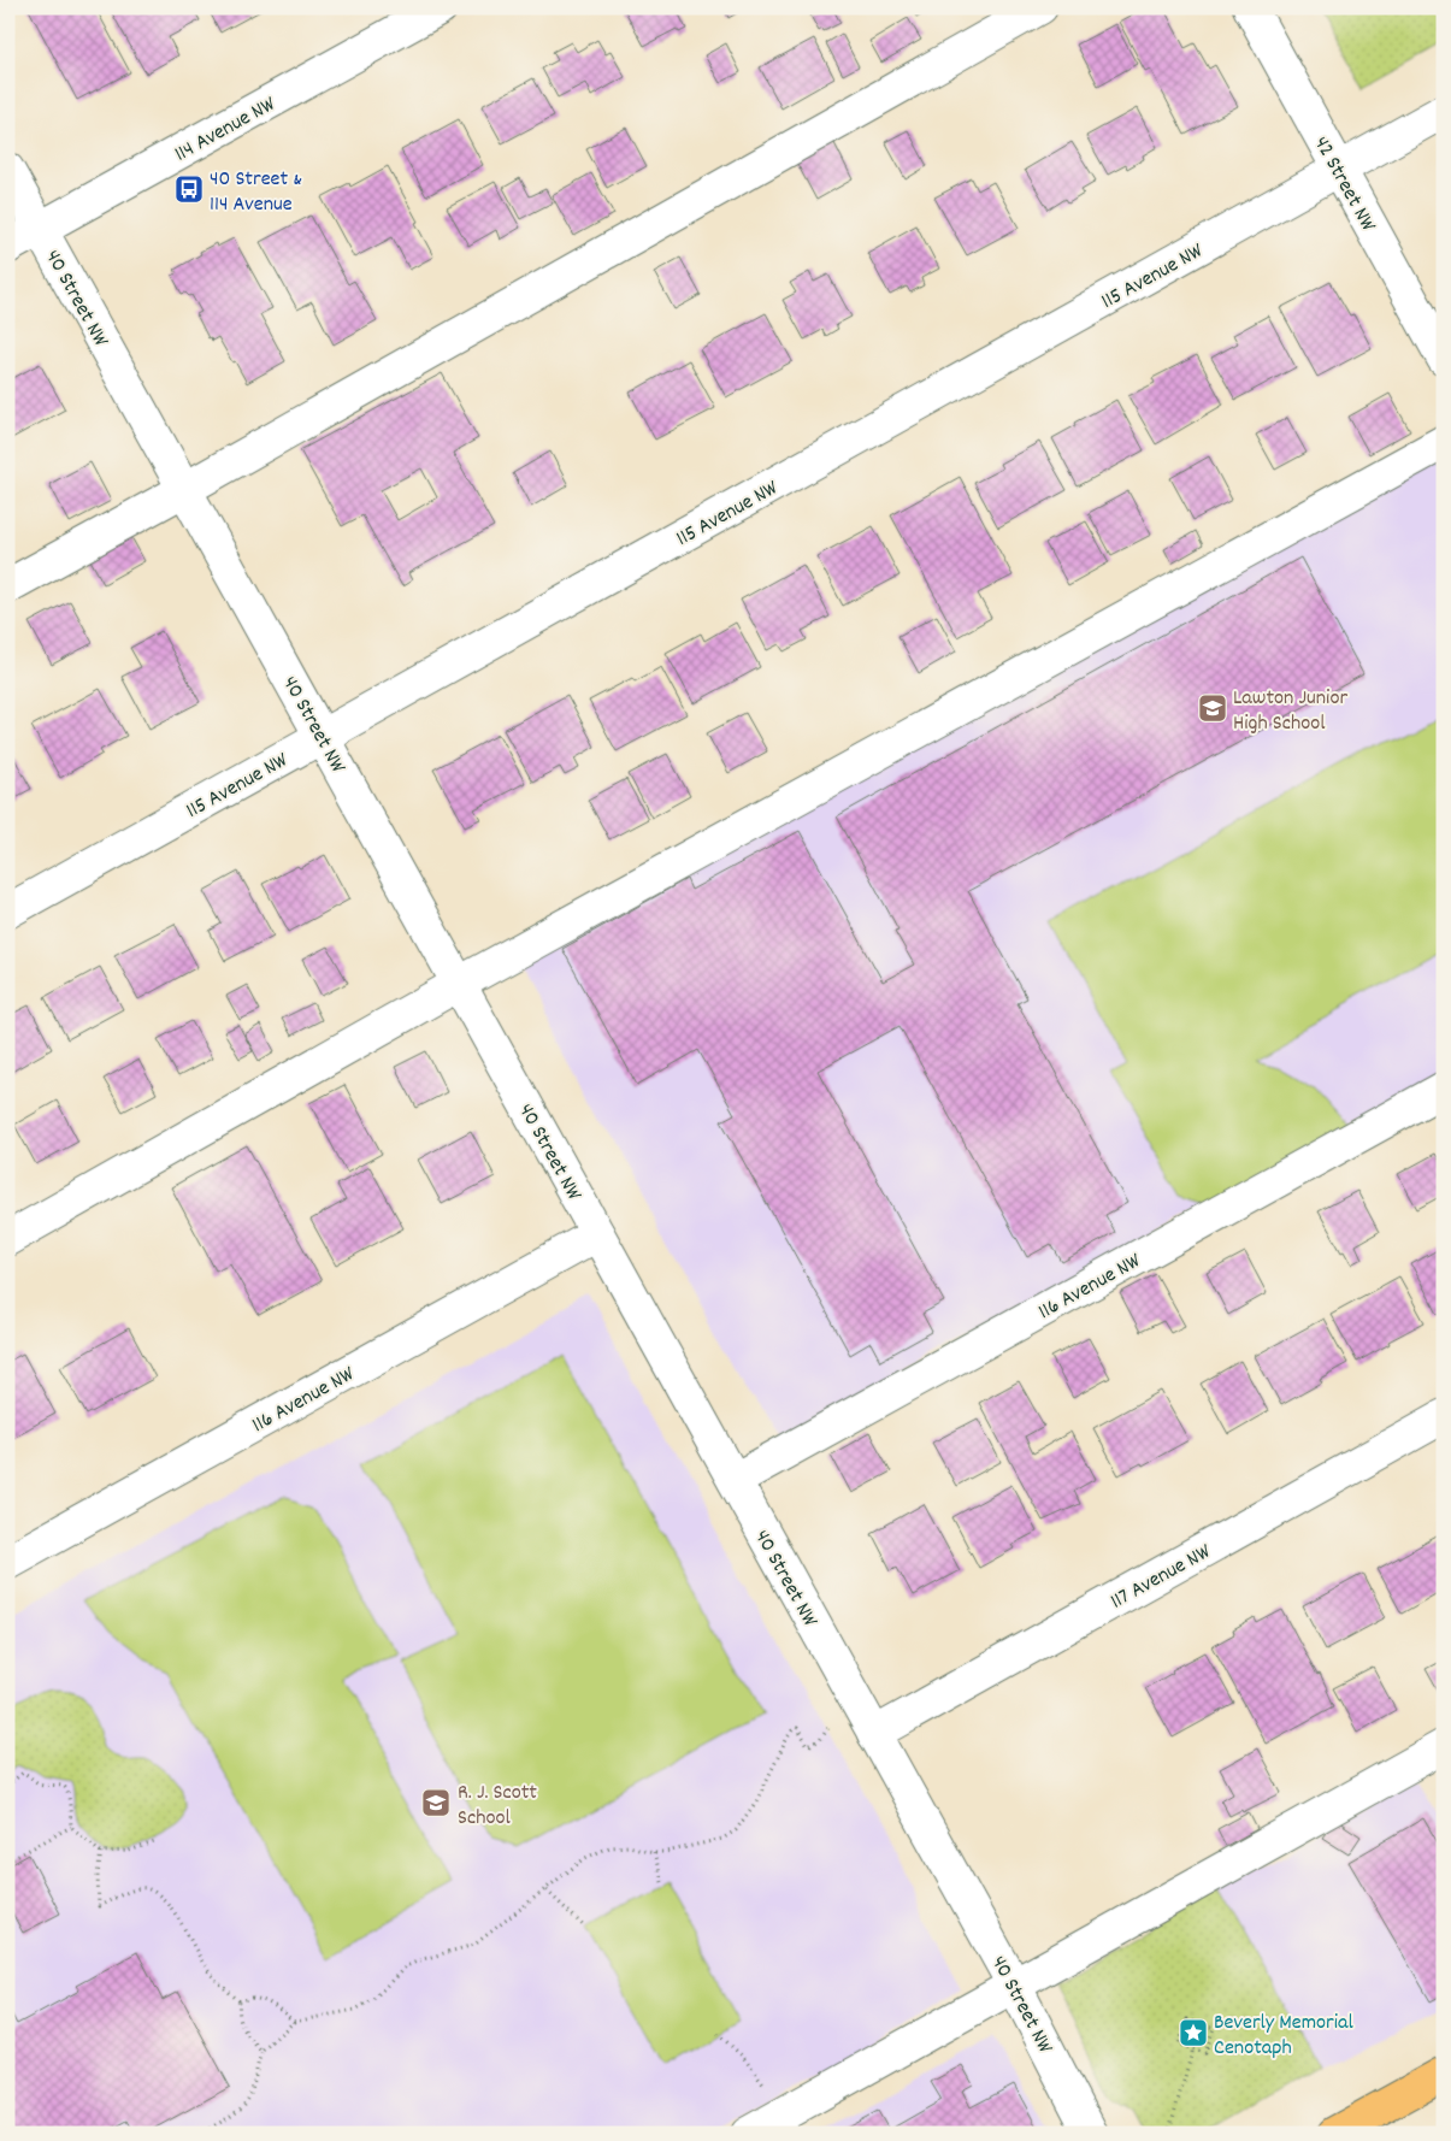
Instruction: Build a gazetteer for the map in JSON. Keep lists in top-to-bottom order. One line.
{"streets":{"street":["114 Avenue NW","42 Street NW","115 Avenue NW","40 Street NW","116 Avenue NW","117 Avenue NW"]},"crossings":[["114 Avenue NW","40 Street NW"],["42 Street NW","115 Avenue NW"],["115 Avenue NW","40 Street NW"],["40 Street NW","116 Avenue NW"],["40 Street NW","117 Avenue NW"]],"places":{"bus stop":["40 Street & 114 Avenue"],"school or university":["Lawton Junior High School","R. J. Scott School"],"place":["Beverly Memorial Cenotaph"]}}
